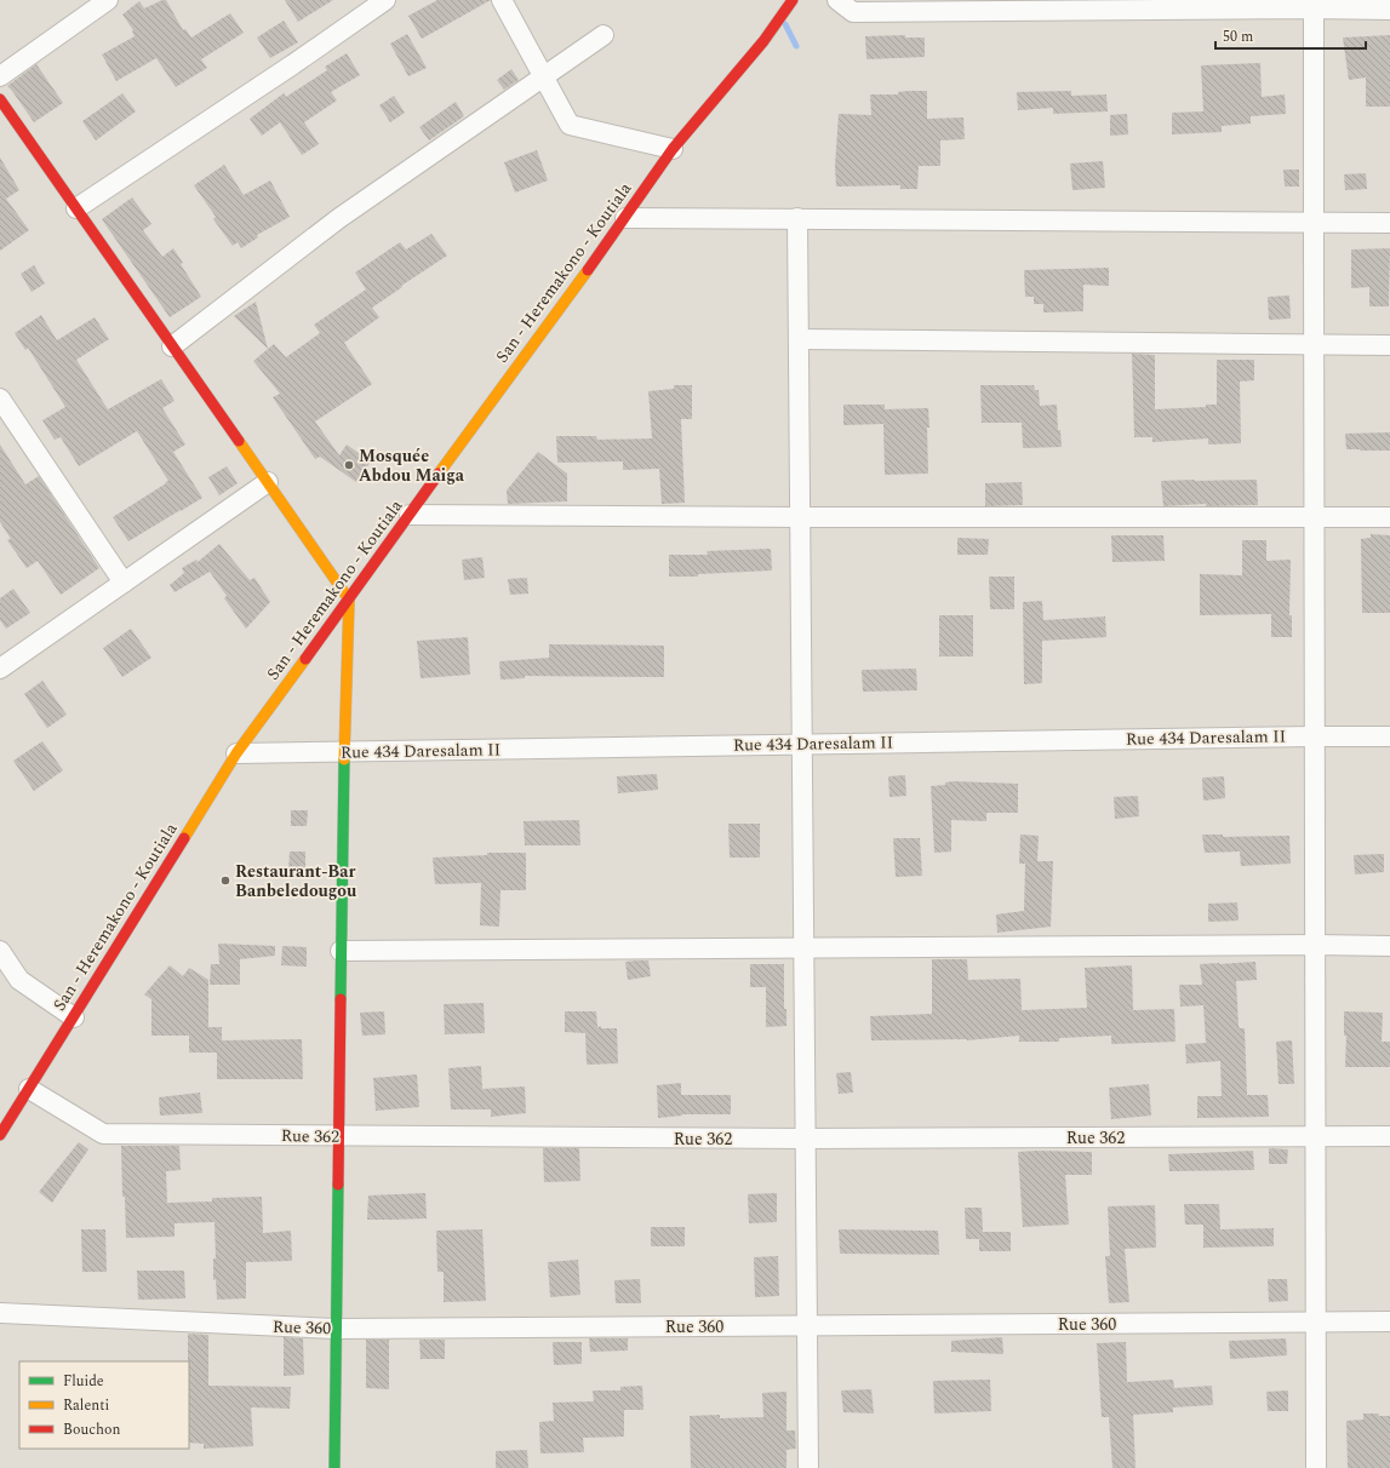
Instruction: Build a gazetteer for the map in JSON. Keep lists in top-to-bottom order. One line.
{"streets":{"street":["San - Heremakono - Koutiala","Rue 434 Daresalam II","Rue 362","Rue 360"]},"crossings":[["San - Heremakono - Koutiala","Rue 434 Daresalam II"],["San - Heremakono - Koutiala","Rue 362"]],"places":["Mosquée Abdou Maiga","Restaurant-Bar Banbeledougou"],"legend":["Fluide","Ralenti","Bouchon"],"scale_bar":"50 m"}
